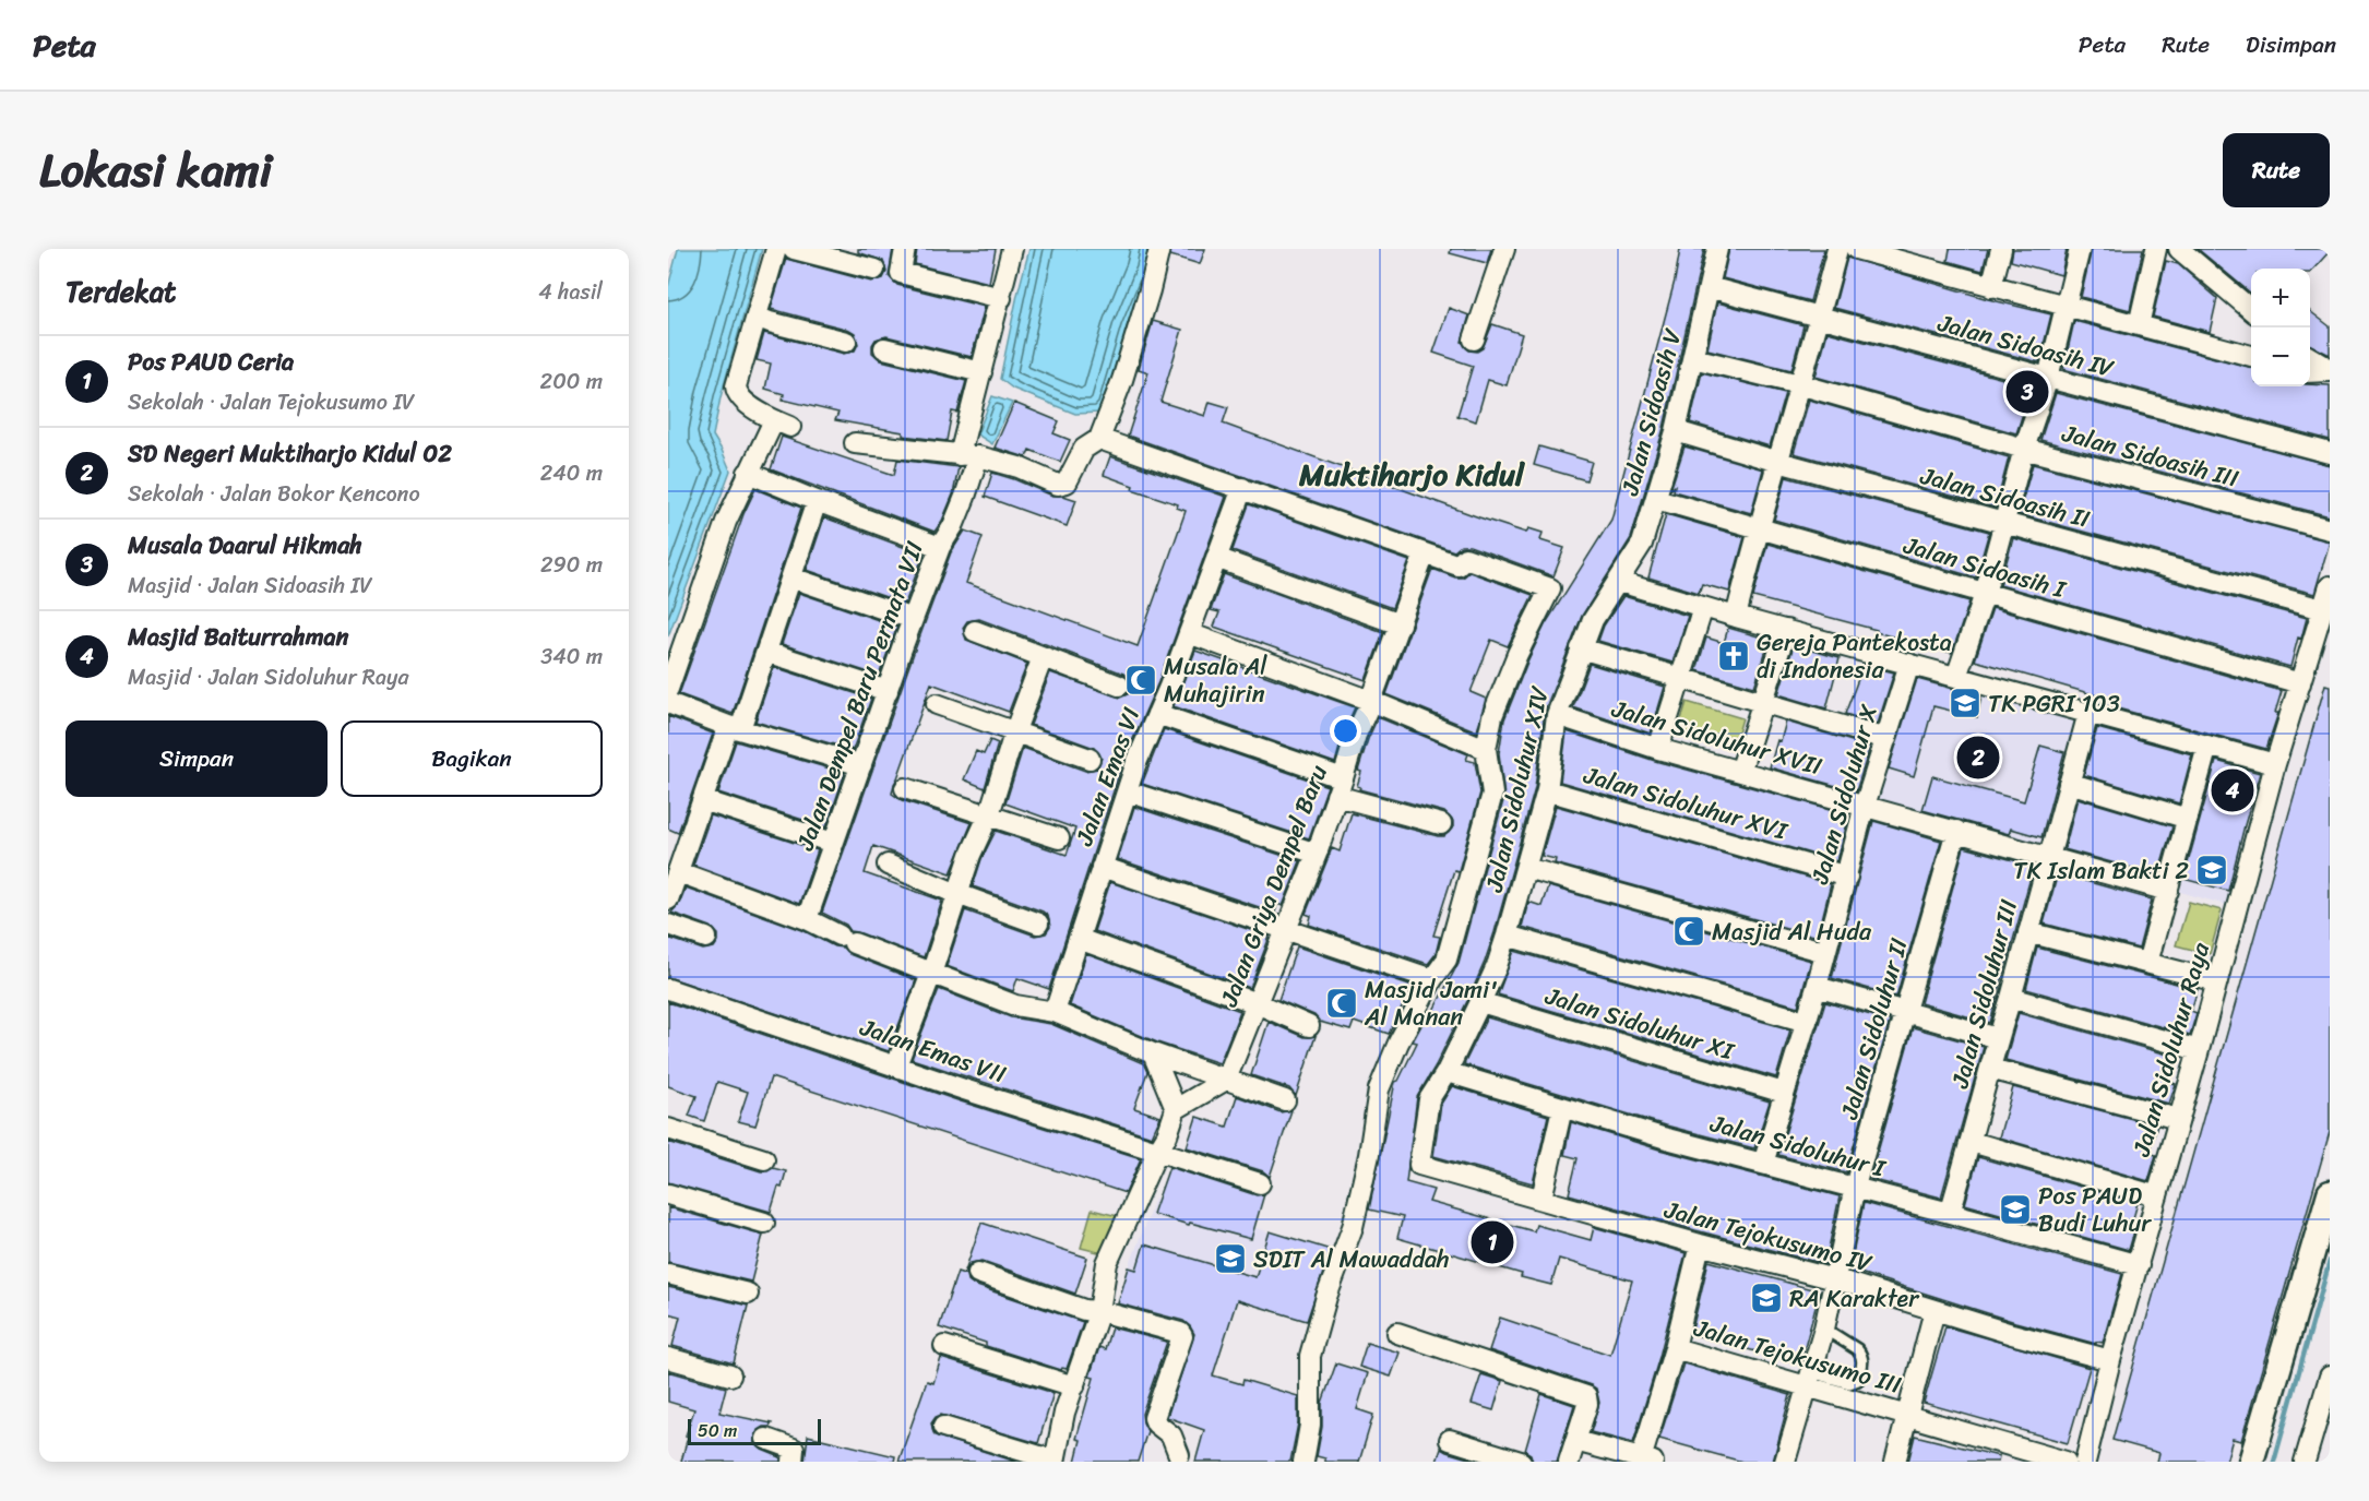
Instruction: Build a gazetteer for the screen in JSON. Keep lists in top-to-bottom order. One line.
{"streets":{"street":["Jalan Sidoasih IV","Jalan Sidoasih V","Jalan Sidoasih III","Jalan Sidoasih II","Jalan Sidoasih I","Jalan Dempel Baru Permata VII","Jalan Sidoluhur XVII","Jalan Emas VI","Jalan Sidoluhur XIV","Jalan Sidoluhur X","Jalan Sidoluhur XVI","Jalan Griya Dempel Baru","Jalan Sidoluhur III","Jalan Sidoluhur XI","Jalan Sidoluhur II","Jalan Sidoluhur Raya","Jalan Emas VII","Jalan Sidoluhur I","Jalan Tejokusumo IV","Jalan Tejokusumo III"]},"crossings":[["Jalan Sidoasih IV","Jalan Sidoasih V"],["Jalan Sidoasih V","Jalan Sidoasih III"],["Jalan Sidoasih V","Jalan Sidoasih II"],["Jalan Sidoasih V","Jalan Sidoasih I"],["Jalan Sidoasih V","Jalan Sidoluhur XIV"],["Jalan Sidoasih II","Jalan Sidoluhur Raya"],["Jalan Sidoasih I","Jalan Sidoluhur Raya"],["Jalan Sidoluhur XVII","Jalan Sidoluhur XIV"],["Jalan Sidoluhur XVII","Jalan Sidoluhur X"],["Jalan Sidoluhur XVII","Jalan Sidoluhur III"],["Jalan Sidoluhur XVII","Jalan Sidoluhur II"],["Jalan Sidoluhur XIV","Jalan Sidoluhur XVI"],["Jalan Sidoluhur XIV","Jalan Sidoluhur XI"],["Jalan Sidoluhur XIV","Jalan Sidoluhur I"],["Jalan Sidoluhur XIV","Jalan Tejokusumo IV"],["Jalan Sidoluhur X","Jalan Sidoluhur XVI"],["Jalan Sidoluhur X","Jalan Sidoluhur XI"],["Jalan Sidoluhur X","Jalan Sidoluhur I"],["Jalan Sidoluhur III","Jalan Sidoluhur I"],["Jalan Sidoluhur II","Jalan Sidoluhur I"],["Jalan Sidoluhur II","Jalan Tejokusumo IV"],["Jalan Sidoluhur II","Jalan Tejokusumo III"],["Jalan Sidoluhur Raya","Jalan Sidoluhur I"],["Jalan Sidoluhur Raya","Jalan Tejokusumo IV"]],"districts":["Muktiharjo Kidul"],"places":{"church":["Gereja Pantekosta di Indonesia"],"mosque":["Musala Al Muhajirin","Masjid Al Huda","Masjid Jami' Al Manan"],"school or university":["TK PGRI 103","TK Islam Bakti 2","Pos PAUD Budi Luhur","SDIT Al Mawaddah","RA Karakter"]},"scale_bar":"50 m","page":{"header":"Peta","nav":["Peta","Rute","Disimpan"],"title":"Lokasi kami","buttons":["Rute",["Simpan","Bagikan"]],"heading":["Terdekat","4 hasil"],"map_buttons":["+","−"],"list":[{"mark":"1","name":"Pos PAUD Ceria","note":"Sekolah · Jalan Tejokusumo IV","value":"200 m"},{"mark":"2","name":"SD Negeri Muktiharjo Kidul 02","note":"Sekolah · Jalan Bokor Kencono","value":"240 m"},{"mark":"3","name":"Musala Daarul Hikmah","note":"Masjid · Jalan Sidoasih IV","value":"290 m"},{"mark":"4","name":"Masjid Baiturrahman","note":"Masjid · Jalan Sidoluhur Raya","value":"340 m"}],"pins":["3","2","4","1"],"scale":"50 m"}}
